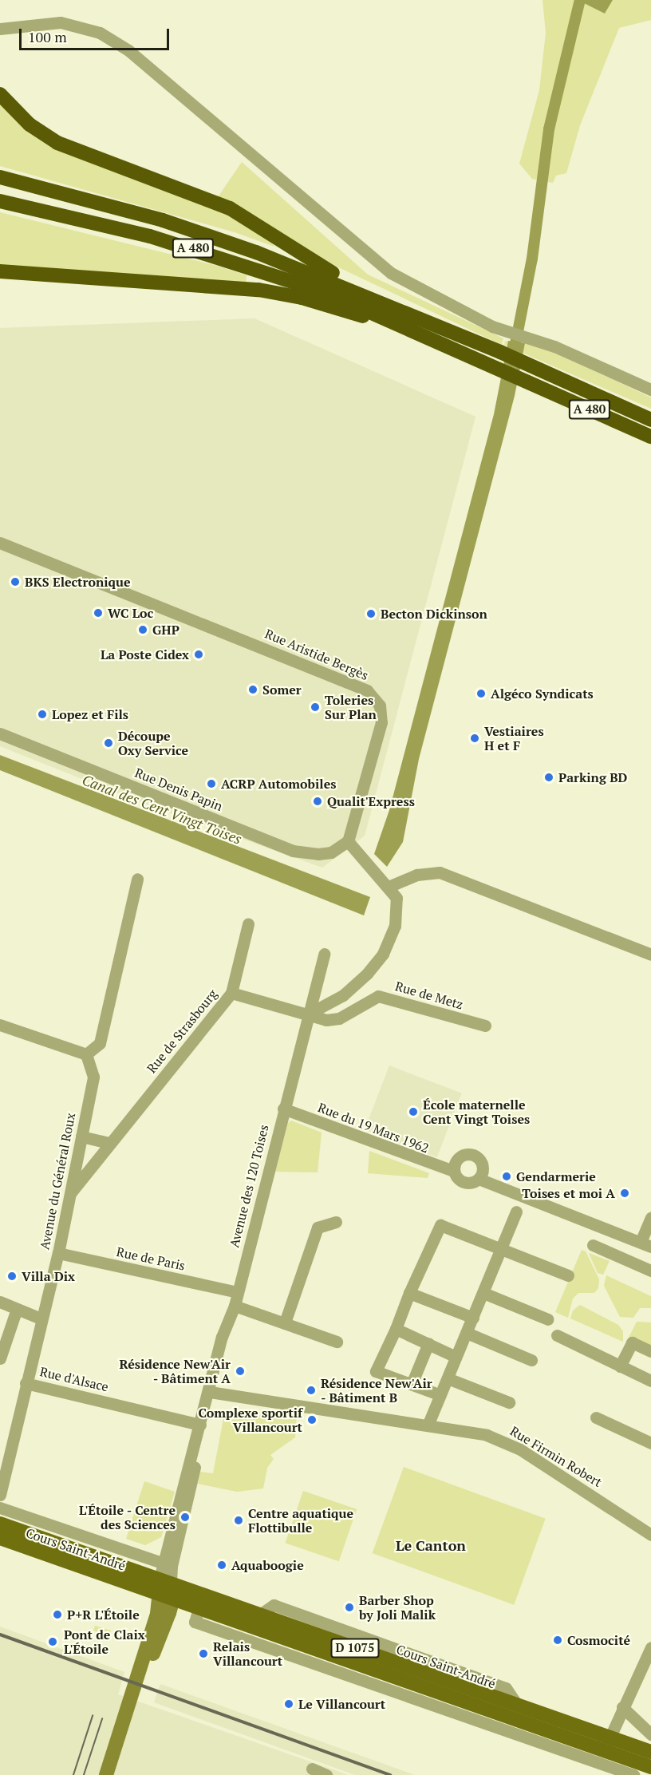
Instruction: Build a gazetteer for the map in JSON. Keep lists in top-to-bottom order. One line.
{"streets":{"highway":["A 480"],"main road":["Cours Saint-André","D 1075"],"street":["Rue Aristide Bergès","Rue Denis Papin","Rue de Metz","Rue de Strasbourg","Rue du 19 Mars 1962","Avenue du Général Roux","Avenue des 120 Toises","Rue de Paris","Rue d'Alsace","Rue Firmin Robert"]},"crossings":[["Rue Aristide Bergès","Rue Denis Papin"],["Rue de Metz","Rue de Strasbourg"],["Rue de Metz","Avenue des 120 Toises"],["Rue de Strasbourg","Avenue du Général Roux"],["Rue du 19 Mars 1962","Avenue des 120 Toises"],["Avenue du Général Roux","Rue de Paris"],["Avenue du Général Roux","Rue d'Alsace"],["Avenue des 120 Toises","Rue de Paris"],["Avenue des 120 Toises","Rue d'Alsace"],["Avenue des 120 Toises","Rue Firmin Robert"],["Avenue des 120 Toises","Cours Saint-André"],["Cours Saint-André","D 1075"]],"districts":["Le Canton"],"water":["Canal des Cent Vingt Toises"],"places":["BKS Electronique","WC Loc","Becton Dickinson","GHP","La Poste Cidex","Somer","Algéco Syndicats","Toleries Sur Plan","Lopez et Fils","Vestiaires H et F","Découpe Oxy Service","Parking BD","ACRP Automobiles","Qualit'Express","École maternelle Cent Vingt Toises","Gendarmerie","Toises et moi A","Villa Dix","Résidence New'Air - Bâtiment A","Résidence New'Air - Bâtiment B","Complexe sportif Villancourt","L'Étoile - Centre des Sciences","Centre aquatique Flottibulle","Aquaboogie","Barber Shop by Joli Malik","P+R L'Étoile","Cosmocité","Pont de Claix L'Étoile","Relais Villancourt","Le Villancourt"],"scale_bar":"100 m"}
